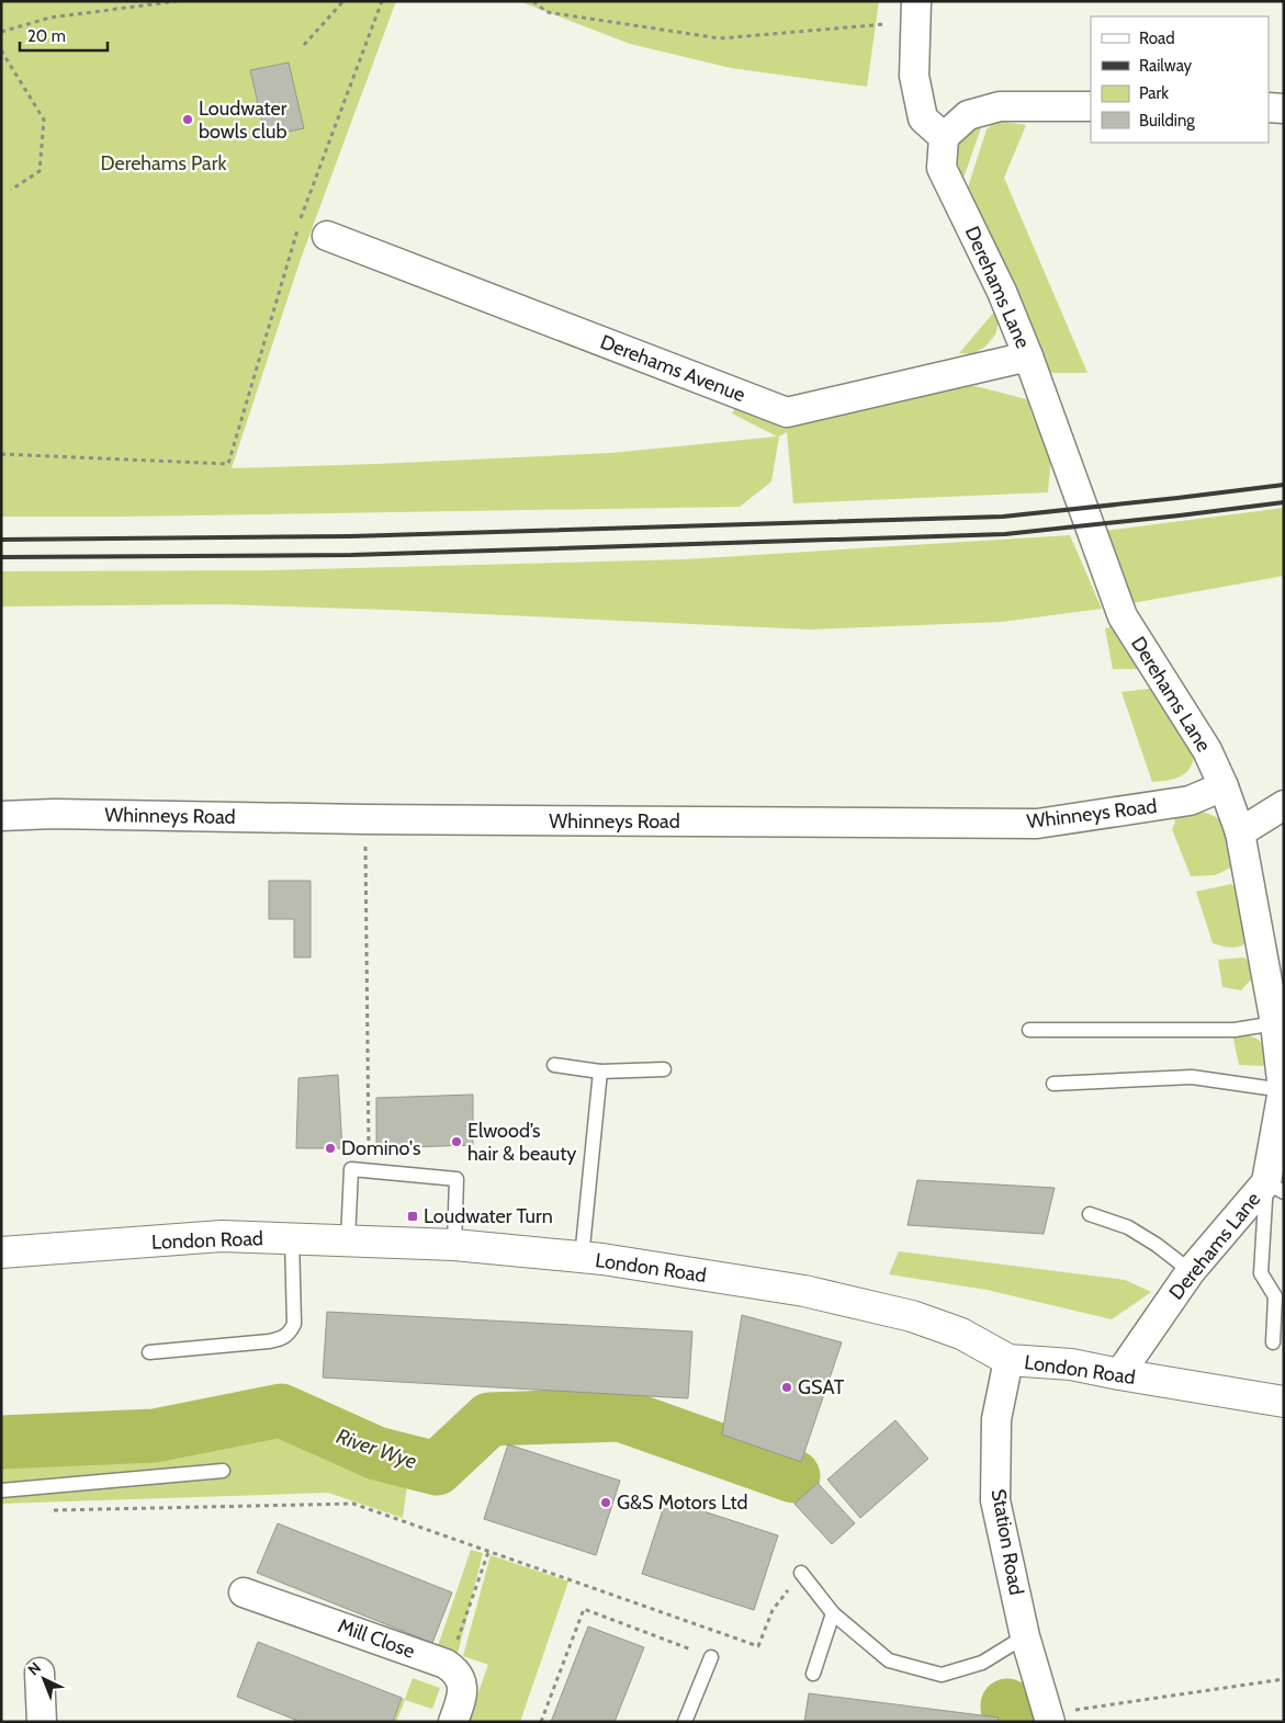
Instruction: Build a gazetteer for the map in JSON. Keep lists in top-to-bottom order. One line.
{"streets":{"main road":["London Road"],"street":["Derehams Lane","Derehams Avenue","Whinneys Road","Station Road","Mill Close"]},"crossings":[["Derehams Lane","Derehams Avenue"],["Derehams Lane","Whinneys Road"],["Derehams Lane","London Road"],["London Road","Station Road"]],"water":["River Wye"],"parks":["Derehams Park"],"places":{"other":["Loudwater bowls club","Elwood’s hair & beauty","Domino's","GSAT","G&S Motors Ltd"],"transit":["Loudwater Turn"]},"legend":["Road","Railway","Park","Building"],"scale_bar":"20 m","north":"top left"}
